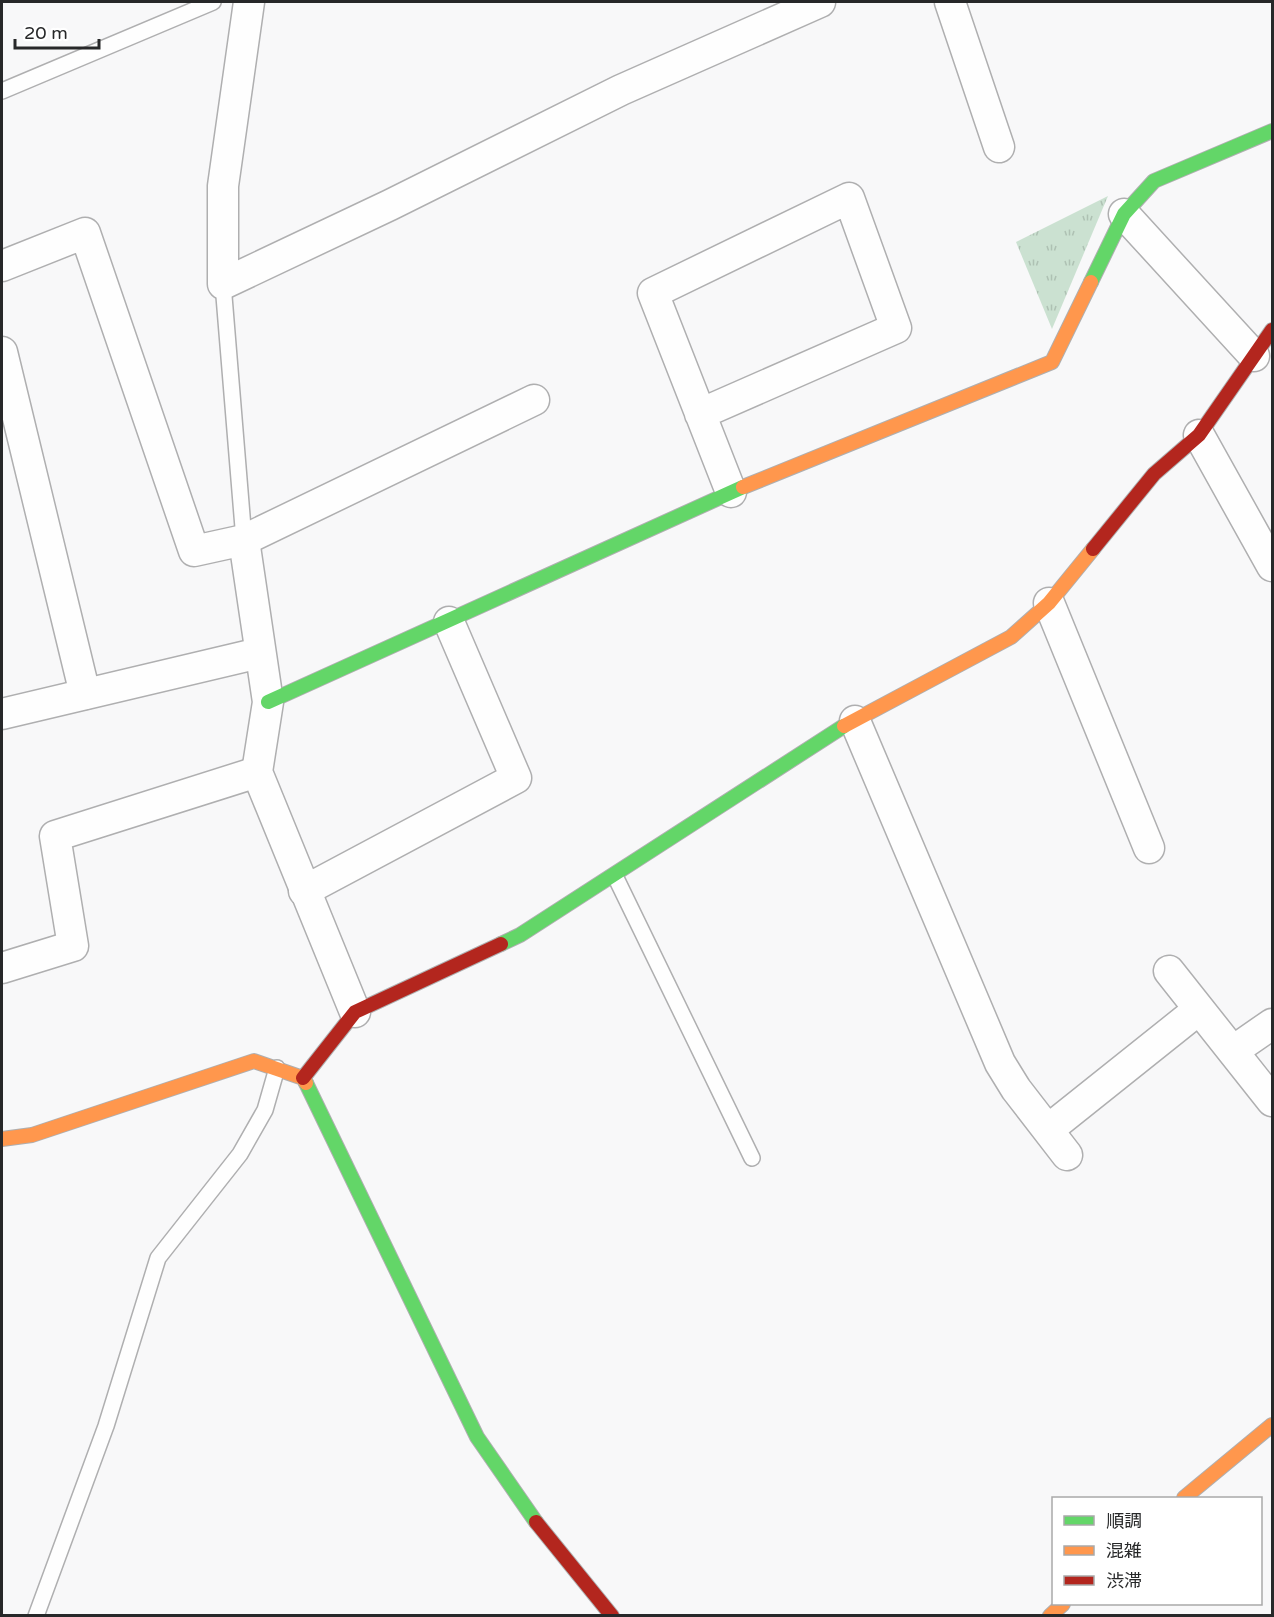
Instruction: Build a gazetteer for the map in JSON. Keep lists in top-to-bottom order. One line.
{"legend":["順調","混雑","渋滞"],"scale_bar":"20 m"}
